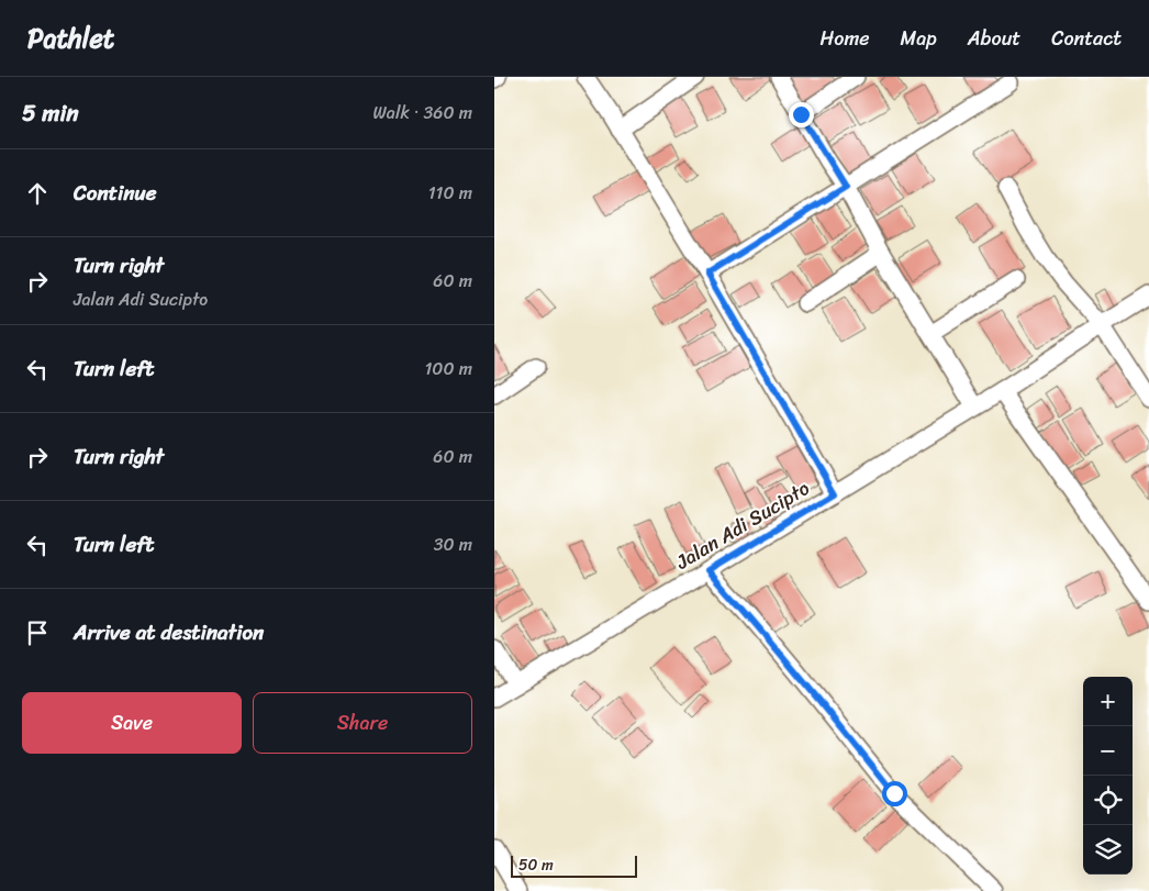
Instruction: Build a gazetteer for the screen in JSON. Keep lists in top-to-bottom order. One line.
{"streets":{"street":["Jalan Adi Sucipto"]},"scale_bar":"50 m","page":{"header":"Pathlet","nav":["Home","Map","About","Contact"],"heading":["5 min","Walk · 360 m"],"list":[["Continue","110 m"],["Turn right","Jalan Adi Sucipto","60 m"],["Turn left","100 m"],["Turn right","60 m"],["Turn left","30 m"],"Arrive at destination"],"buttons":["Save","Share"],"map_buttons":["+","−"],"scale":"50 m"}}
